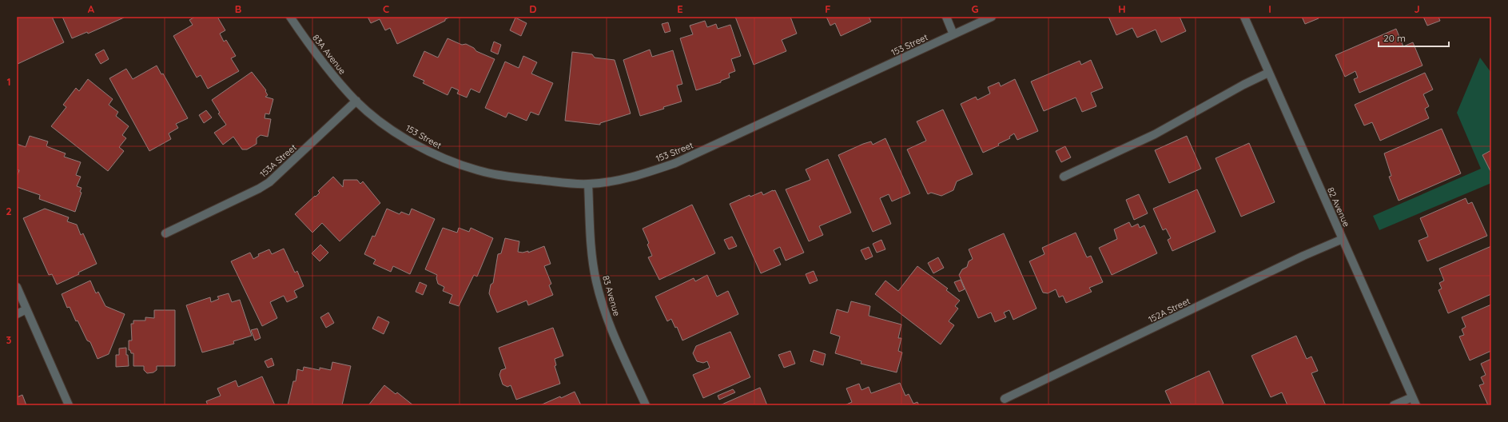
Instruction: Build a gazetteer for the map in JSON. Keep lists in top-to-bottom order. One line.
{"streets":{"street":["153 Street","83A Avenue","153A Street","82 Avenue","83 Avenue","152A Street"]},"crossings":[["153 Street","83A Avenue"],["153 Street","153A Street"],["153 Street","83 Avenue"],["83A Avenue","153A Street"],["82 Avenue","152A Street"]],"scale_bar":"20 m","grid":{"columns":["A","B","C","D","E","F","G","H","I","J"],"rows":["1","2","3"]}}
